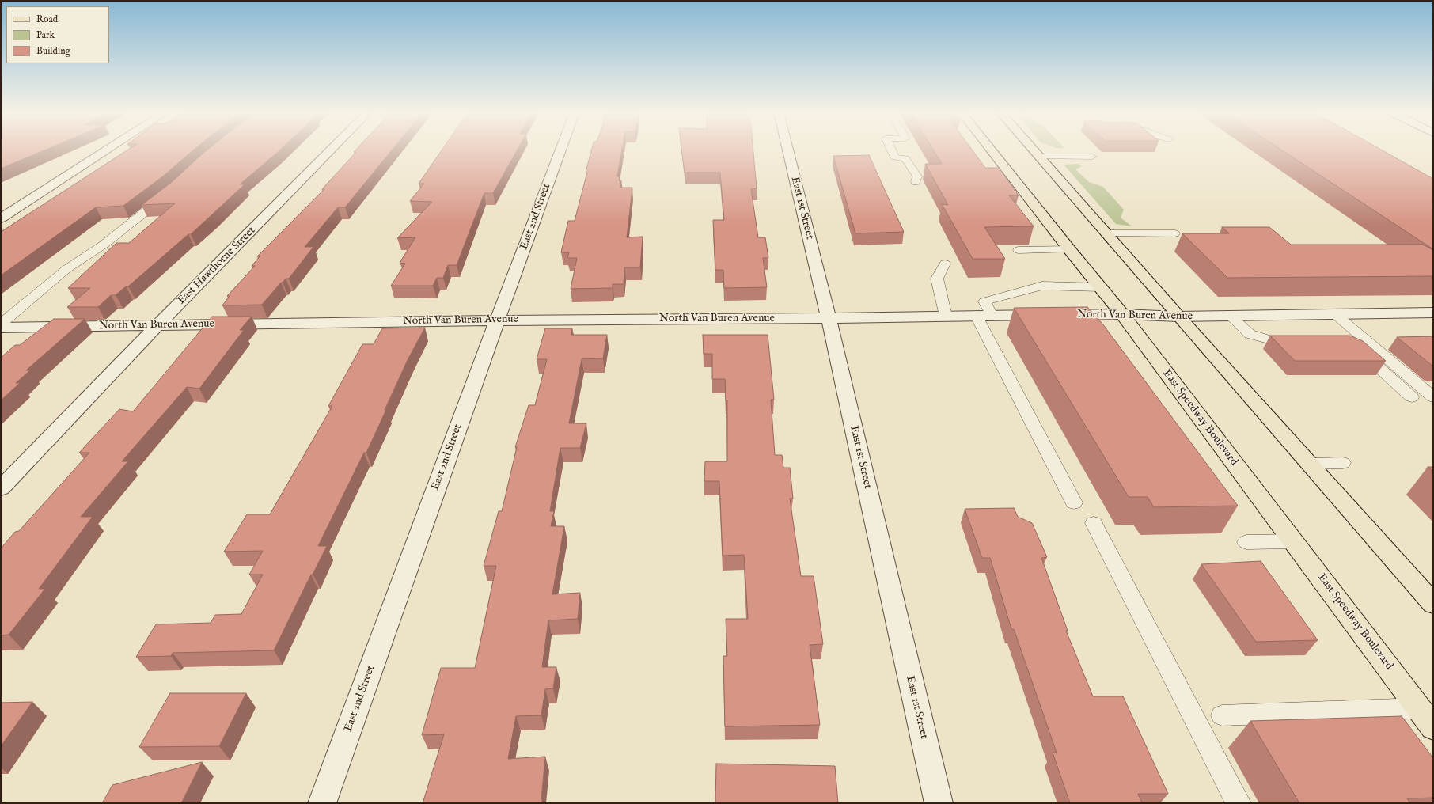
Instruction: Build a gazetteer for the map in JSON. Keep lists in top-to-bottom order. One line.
{"streets":{"main road":["East Speedway Boulevard"],"street":["East 1st Street","East 2nd Street","East Hawthorne Street","North Van Buren Avenue"]},"crossings":[["East 1st Street","North Van Buren Avenue"],["East 2nd Street","North Van Buren Avenue"],["East Hawthorne Street","North Van Buren Avenue"],["North Van Buren Avenue","East Speedway Boulevard"]],"legend":["Road","Park","Building"]}
